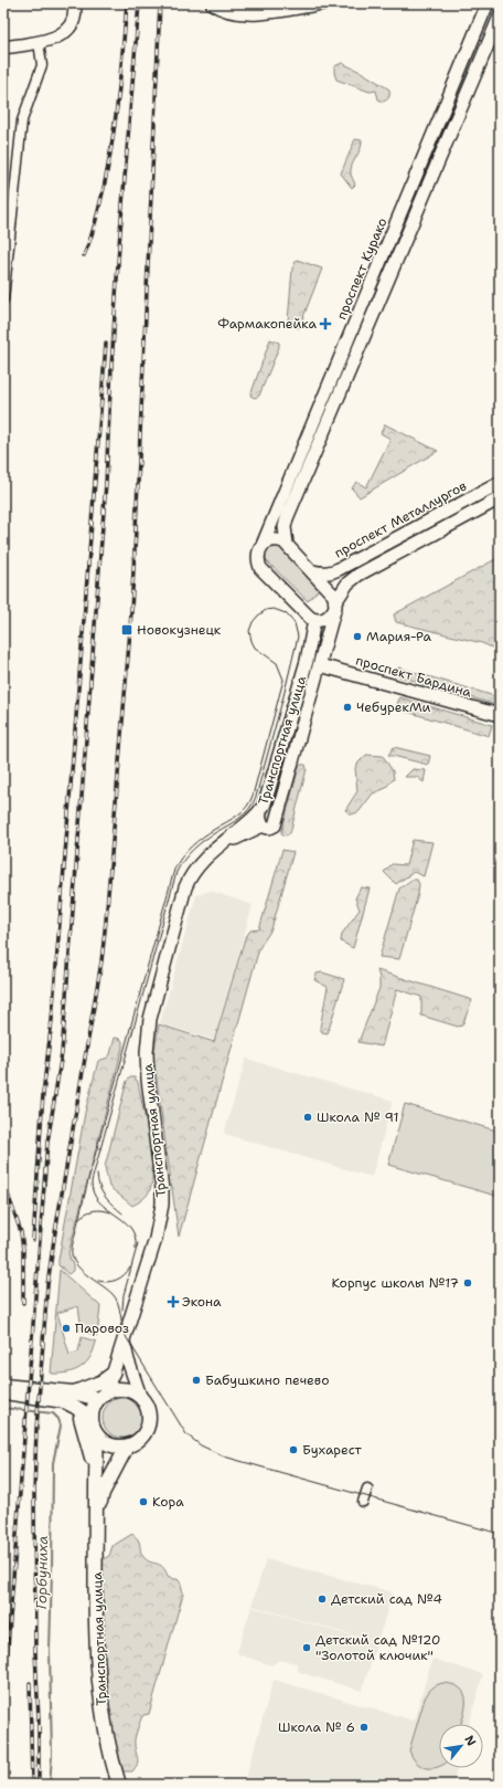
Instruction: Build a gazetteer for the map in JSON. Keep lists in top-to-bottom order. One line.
{"streets":{"main road":["проспект Курако","проспект Металлургов","проспект Бардина","Транспортная улица"]},"crossings":[["проспект Курако","Транспортная улица"],["проспект Бардина","Транспортная улица"]],"water":["Горбуниха"],"places":{"health":["Фармакопейка","Экона"],"transit":["Новокузнецк"],"other":["Мария-Ра","ЧебурекМи","Школа № 91","Корпус школы №17","Паровоз","Бабушкино печево","Бухарест","Кора","Детский сад №4","Детский сад №120 \"Золотой ключик\"","Школа № 6"]},"north":"top right"}
